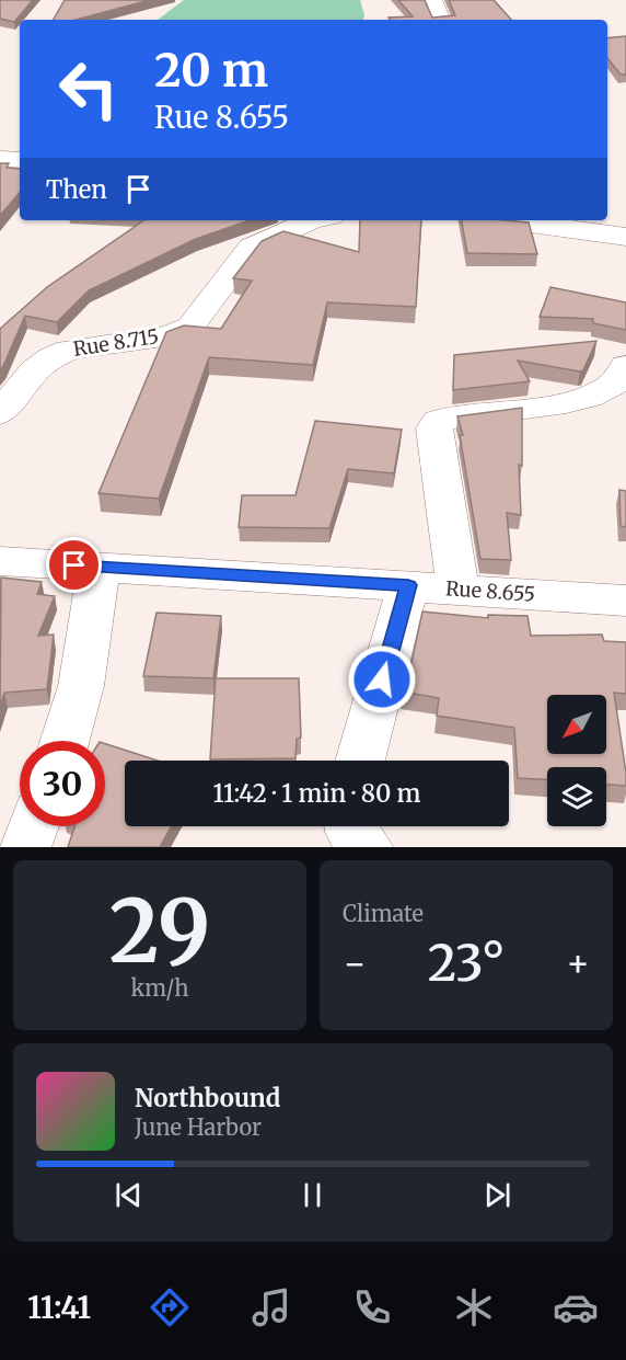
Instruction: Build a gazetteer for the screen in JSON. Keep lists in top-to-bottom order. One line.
{"streets":{"street":["Rue 8.715","Rue 8.655"]},"north":"bottom left","page":{"turn":["20 m","Rue 8.655"],"then":"Then","limit":"30","trip":"11:42 · 1 min · 80 m","tile":[["29","km/h"],"Climate"],"heat":["−","23°","+"],"song":["Northbound","June Harbor"],"tabs":"11:41"}}
